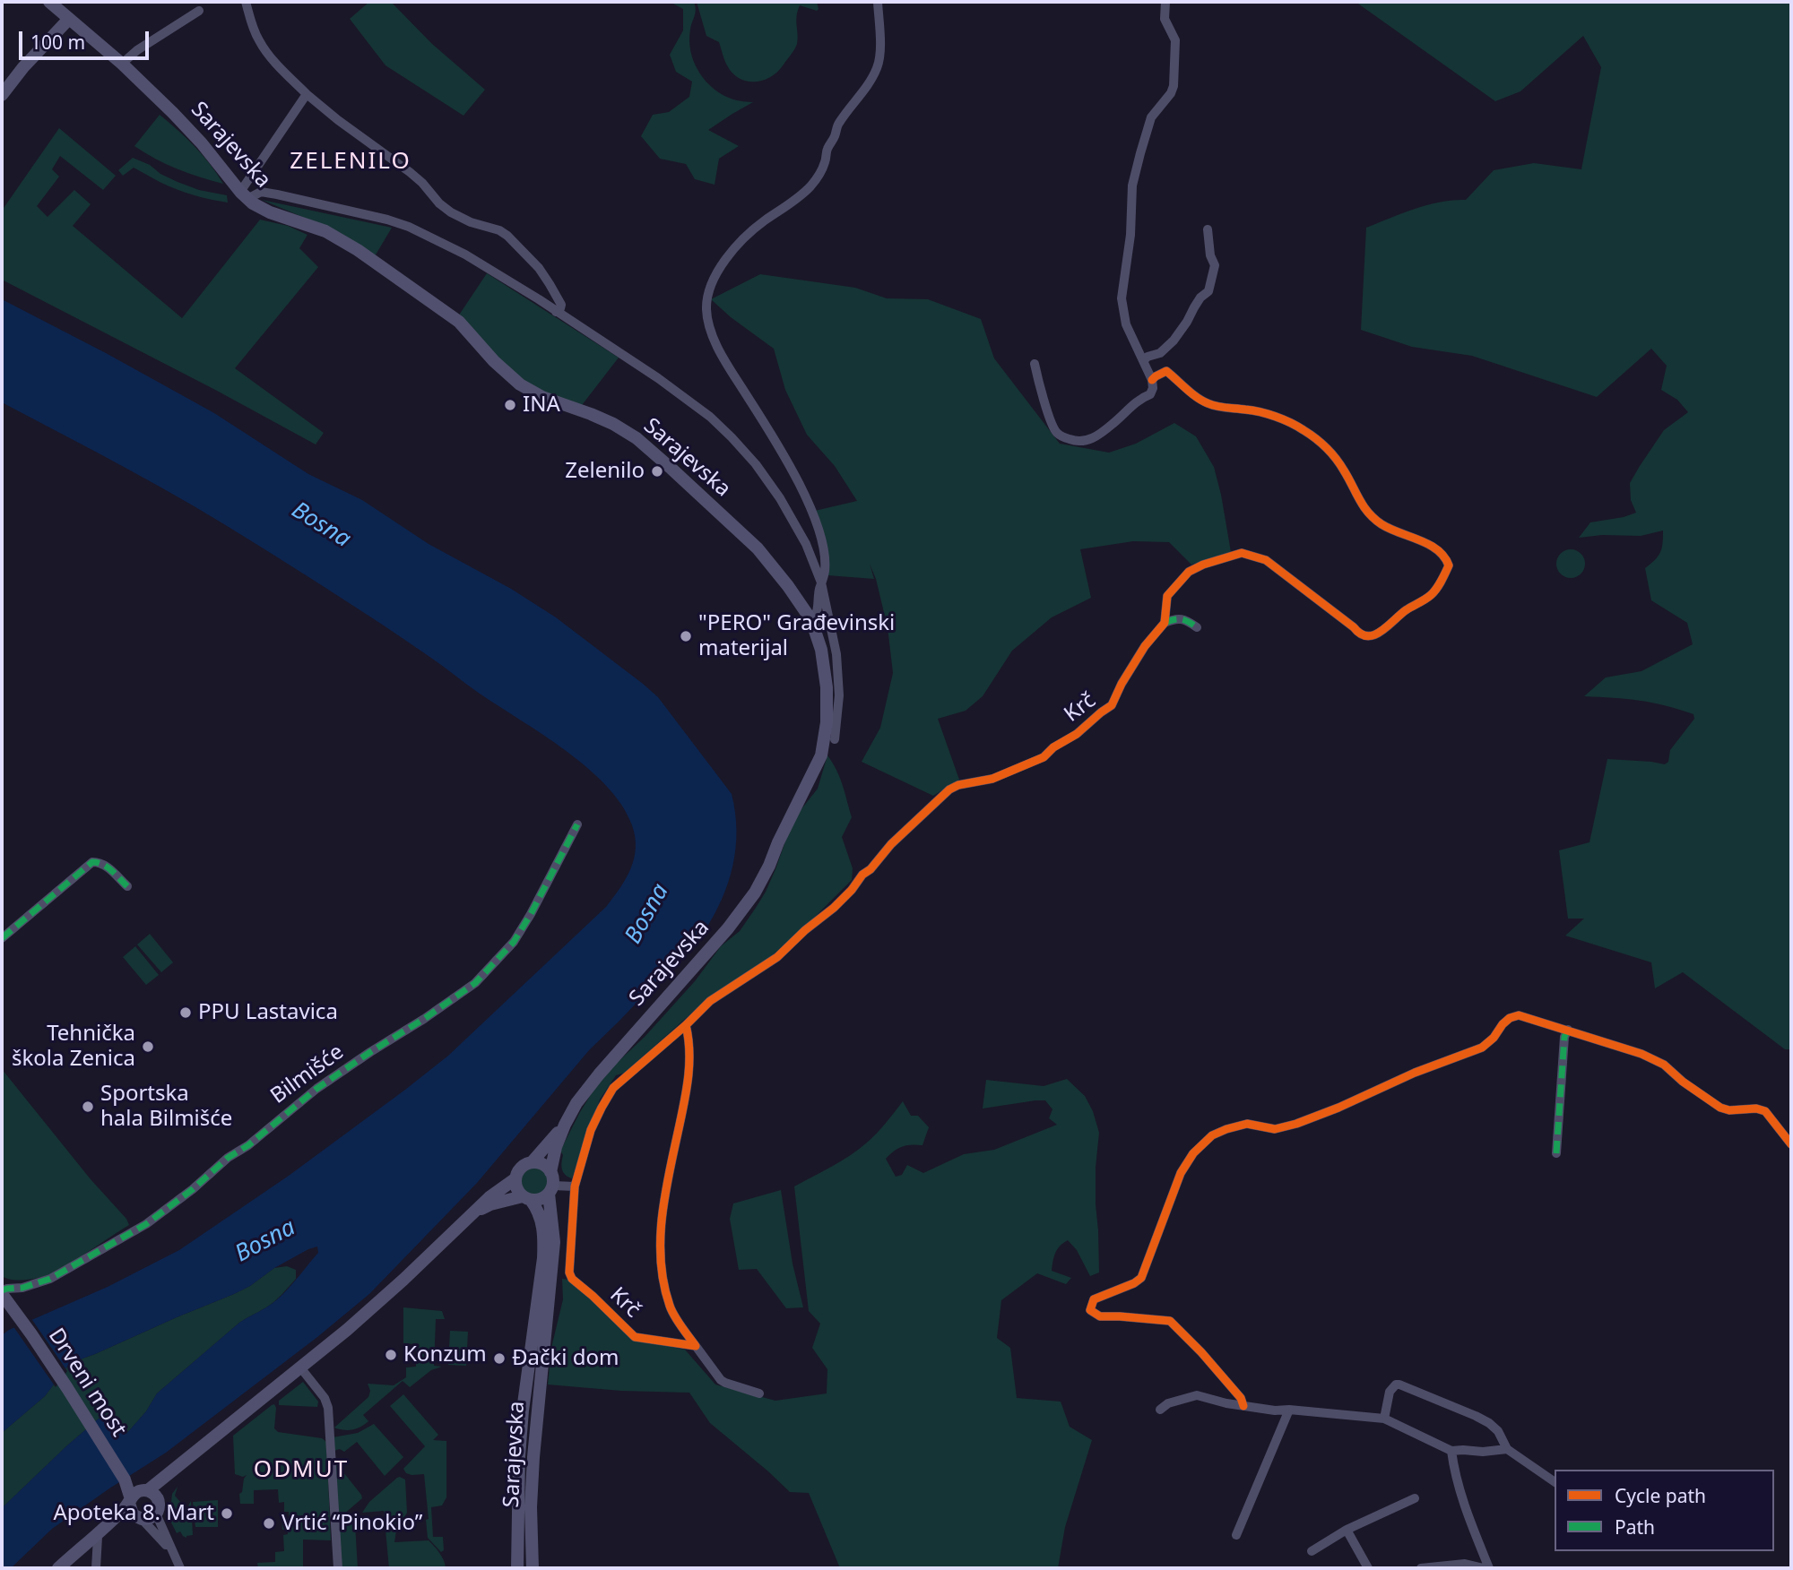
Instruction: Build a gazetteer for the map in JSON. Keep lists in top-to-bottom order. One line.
{"streets":{"main road":["Sarajevska","Drveni most"],"street":["Krč","Bilmišće"]},"crossings":[["Bilmišće","Drveni most"]],"districts":["ZELENILO","ODMUT"],"water":["Bosna"],"places":["INA","Zelenilo","\"PERO\" Građevinski materijal","PPU Lastavica","Tehnička škola Zenica","Sportska hala Bilmišće","Konzum","Đački dom","Apoteka 8. Mart","Vrtić “Pinokio”"],"legend":["Cycle path","Path"],"scale_bar":"100 m"}
